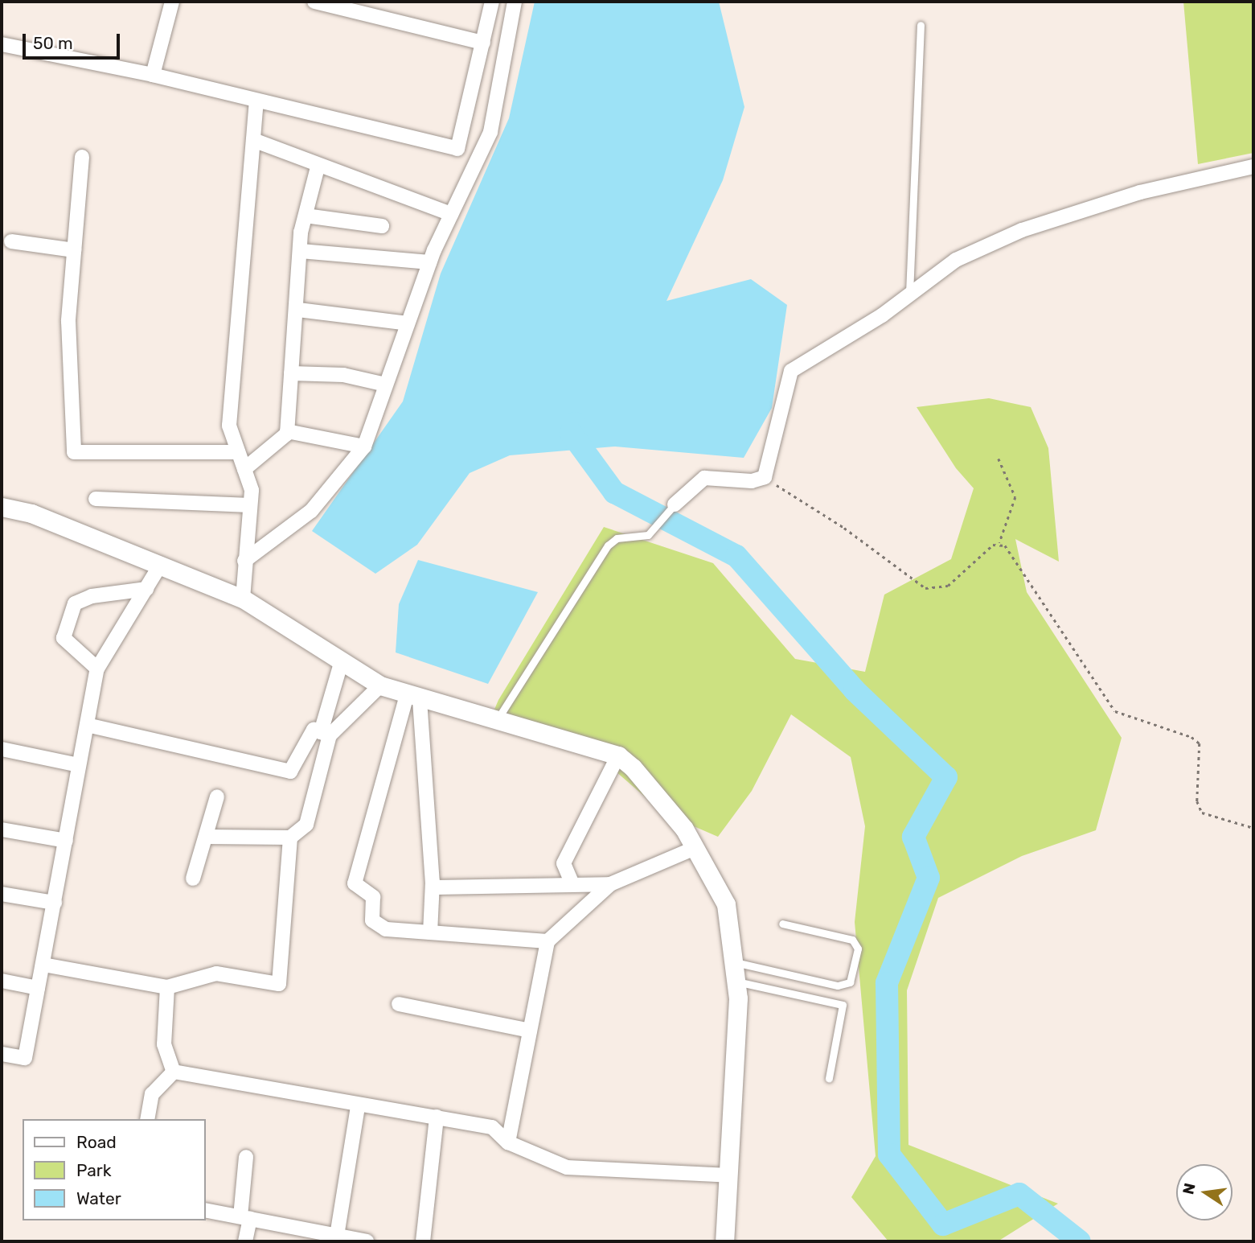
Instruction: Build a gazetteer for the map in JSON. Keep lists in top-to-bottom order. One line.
{"legend":["Road","Park","Water"],"scale_bar":"50 m","north":"left"}
